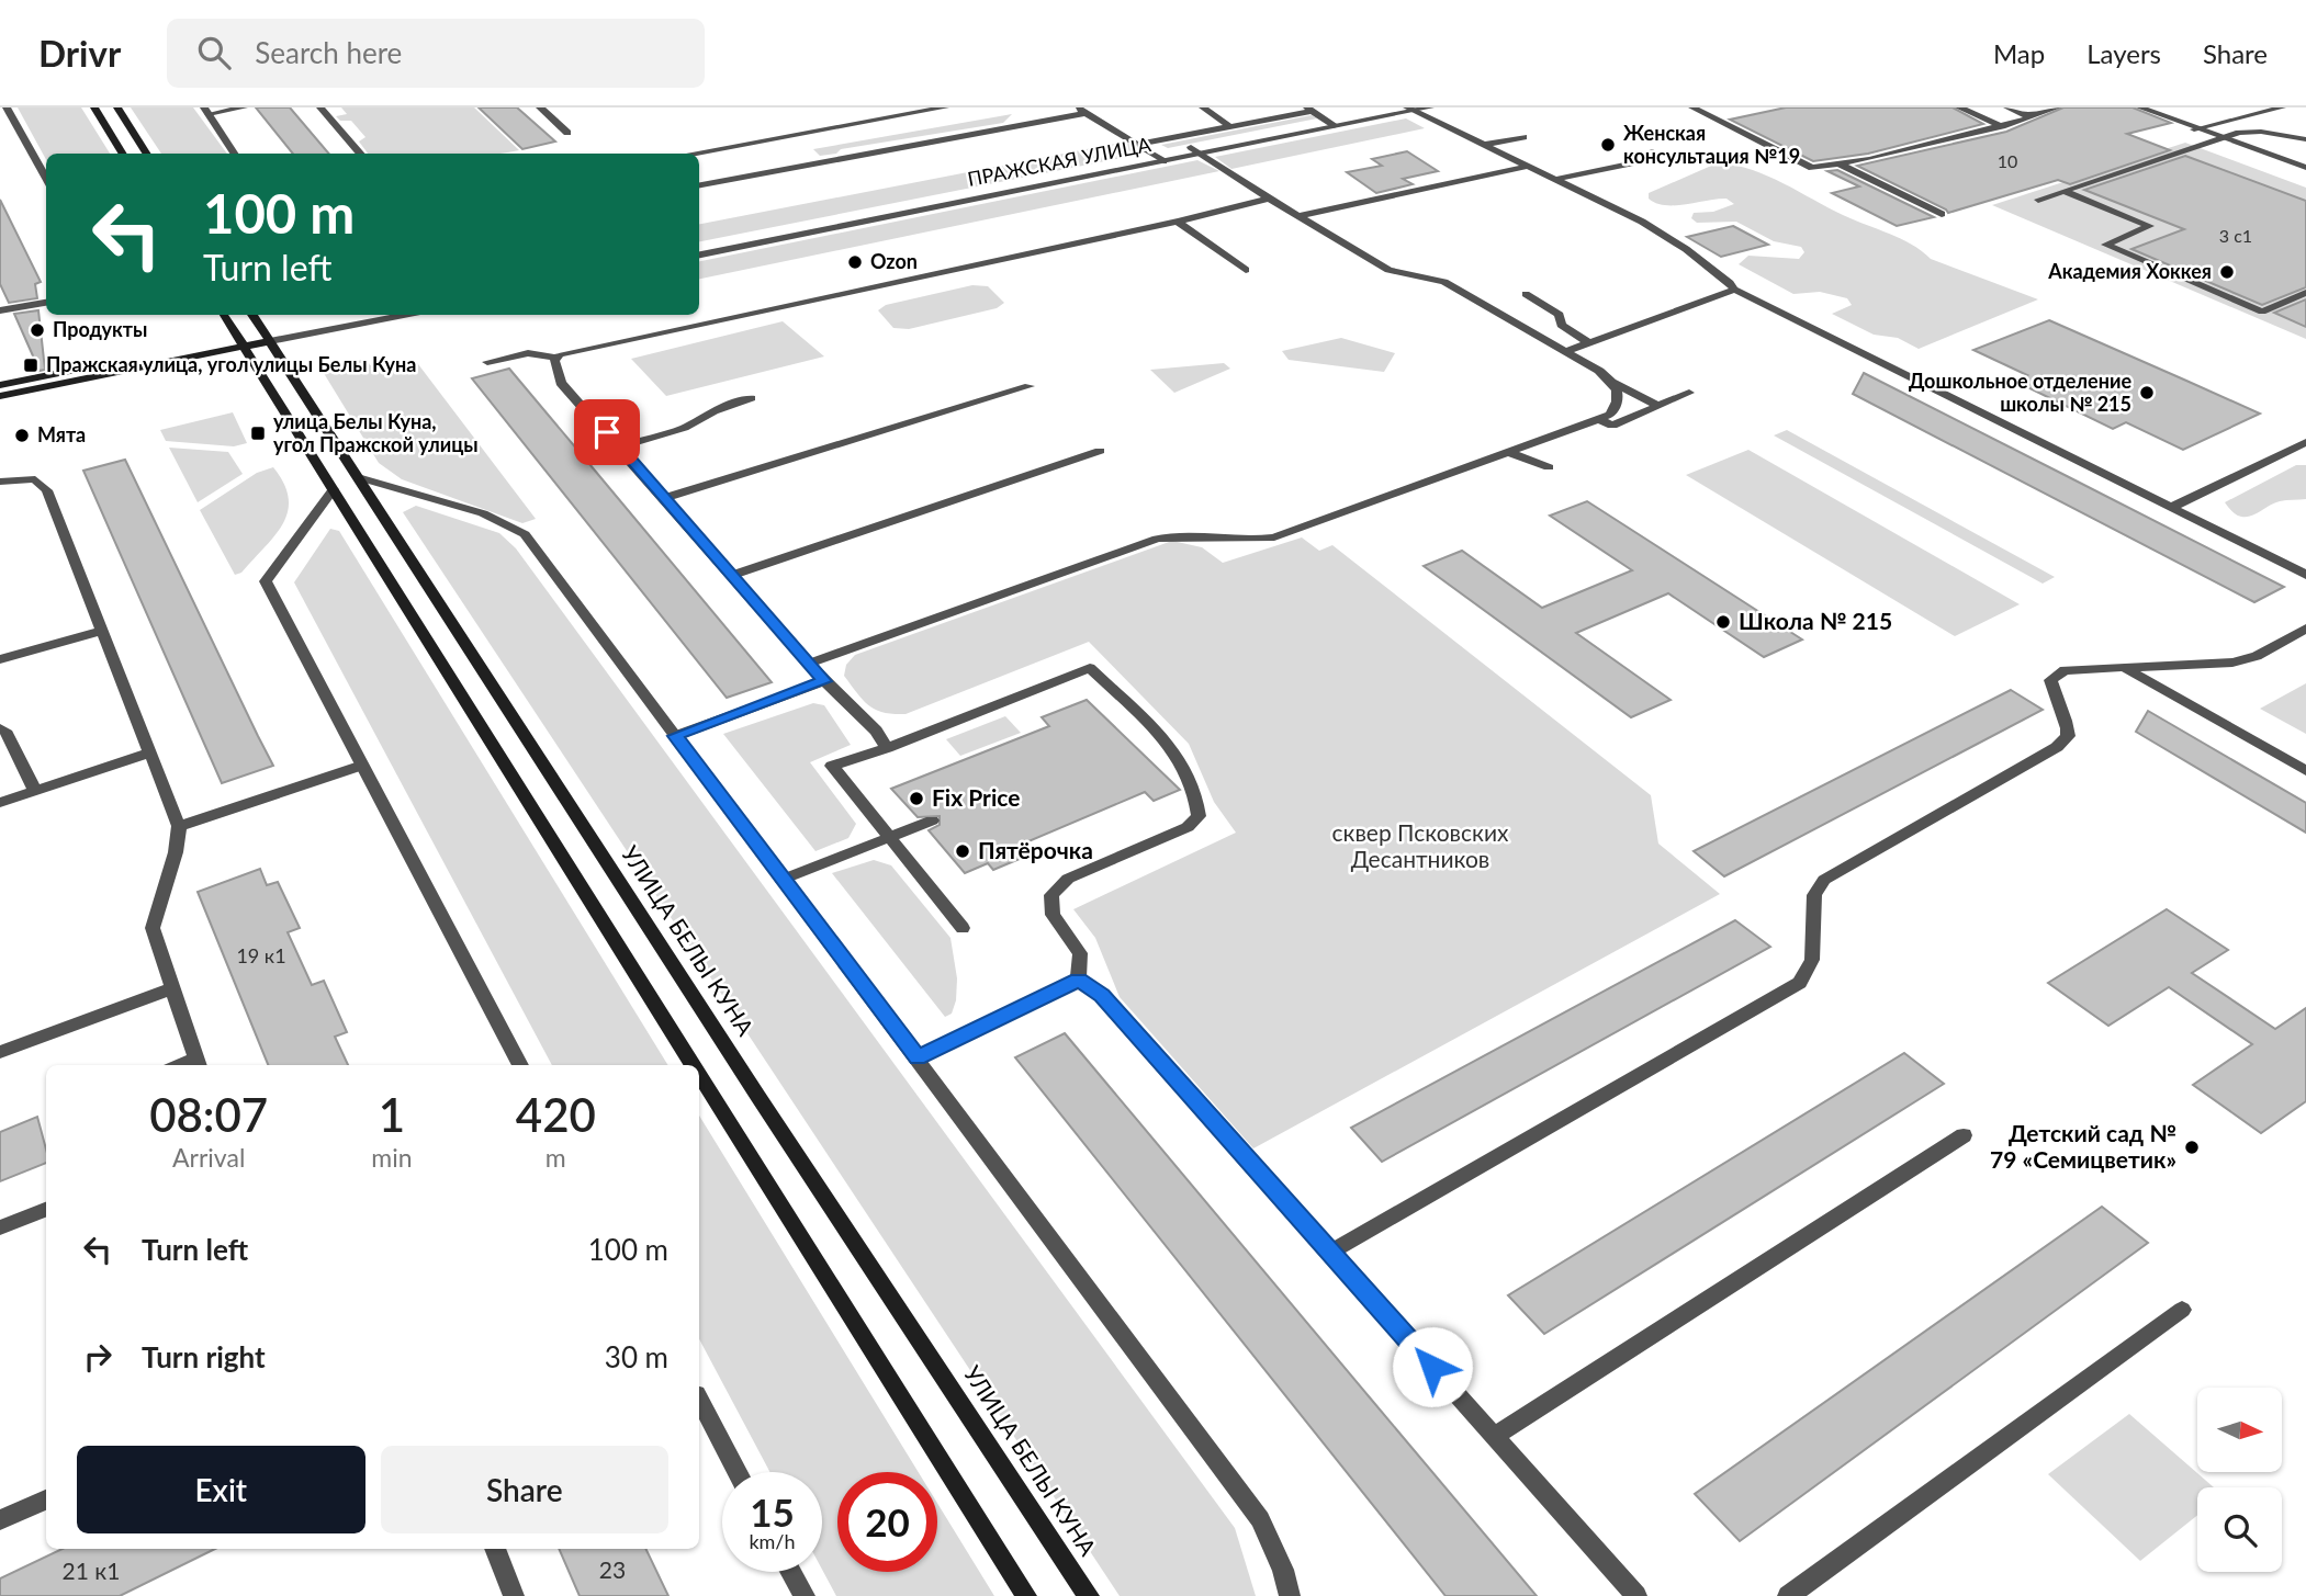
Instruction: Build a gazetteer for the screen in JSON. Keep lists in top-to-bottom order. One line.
{"streets":{"street":["ПРАЖСКАЯ УЛИЦА","УЛИЦА БЕЛЫ КУНА"]},"parks":["сквер Псковских Десантников"],"places":{"other":["Женская консультация №19","Ozon","Академия Хоккея","Продукты","Дошкольное отделение школы № 215","Мята","Школа № 215","Fix Price","Пятёрочка","Детский сад № 79 «Семицветик»"],"transit":["Пражская улица, угол улицы Белы Куна","улица Белы Куна, угол Пражской улицы"]},"house_numbers":["10","3 с1","19 к1","23","21 к1"],"north":"right","page":{"header":"Drivr","search":"Search here","nav":["Map","Layers","Share"],"turn":["100 m","Turn left"],"eta":["08:07","Arrival","1","min","420","m"],"list":[{"name":"Turn left","value":"100 m"},{"name":"Turn right","value":"30 m"}],"buttons":["Exit","Share"],"speed":"15 km/h","limit":"20"}}
